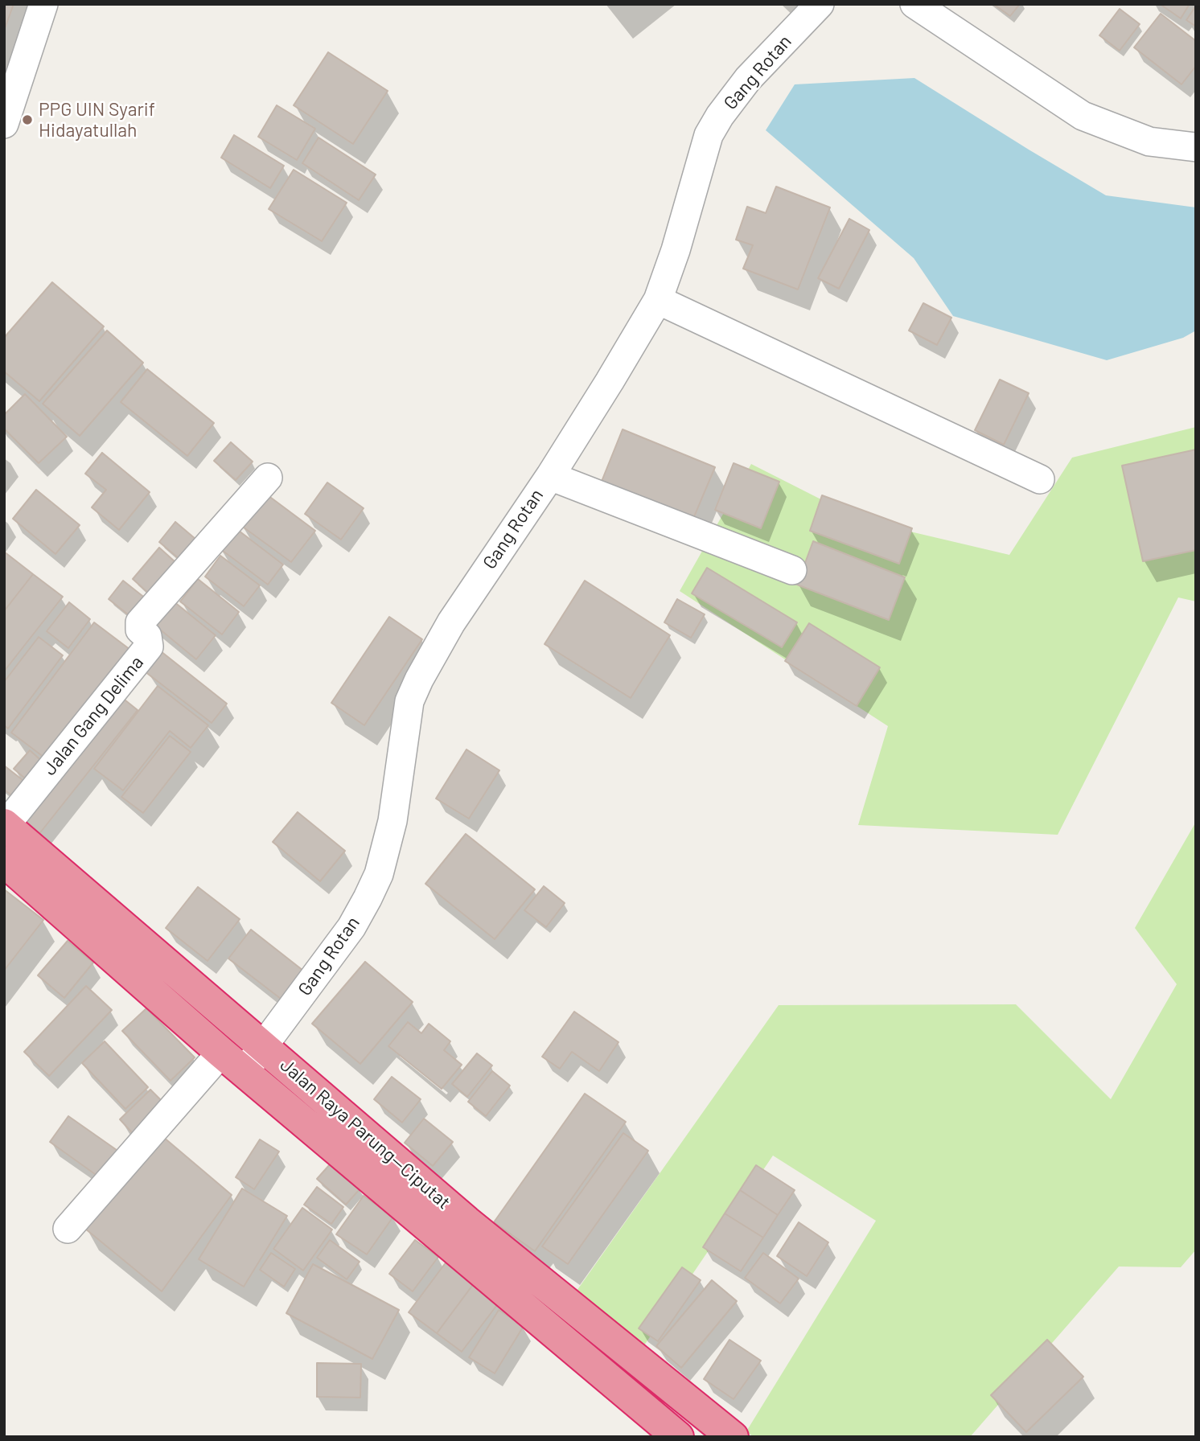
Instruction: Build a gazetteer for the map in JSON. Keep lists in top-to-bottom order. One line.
{"streets":{"highway":["Jalan Raya Parung—Ciputat"],"street":["Gang Rotan","Jalan Gang Delima"]},"crossings":[["Gang Rotan","Jalan Raya Parung—Ciputat"],["Jalan Gang Delima","Jalan Raya Parung—Ciputat"]],"places":["PPG UIN Syarif Hidayatullah"]}
